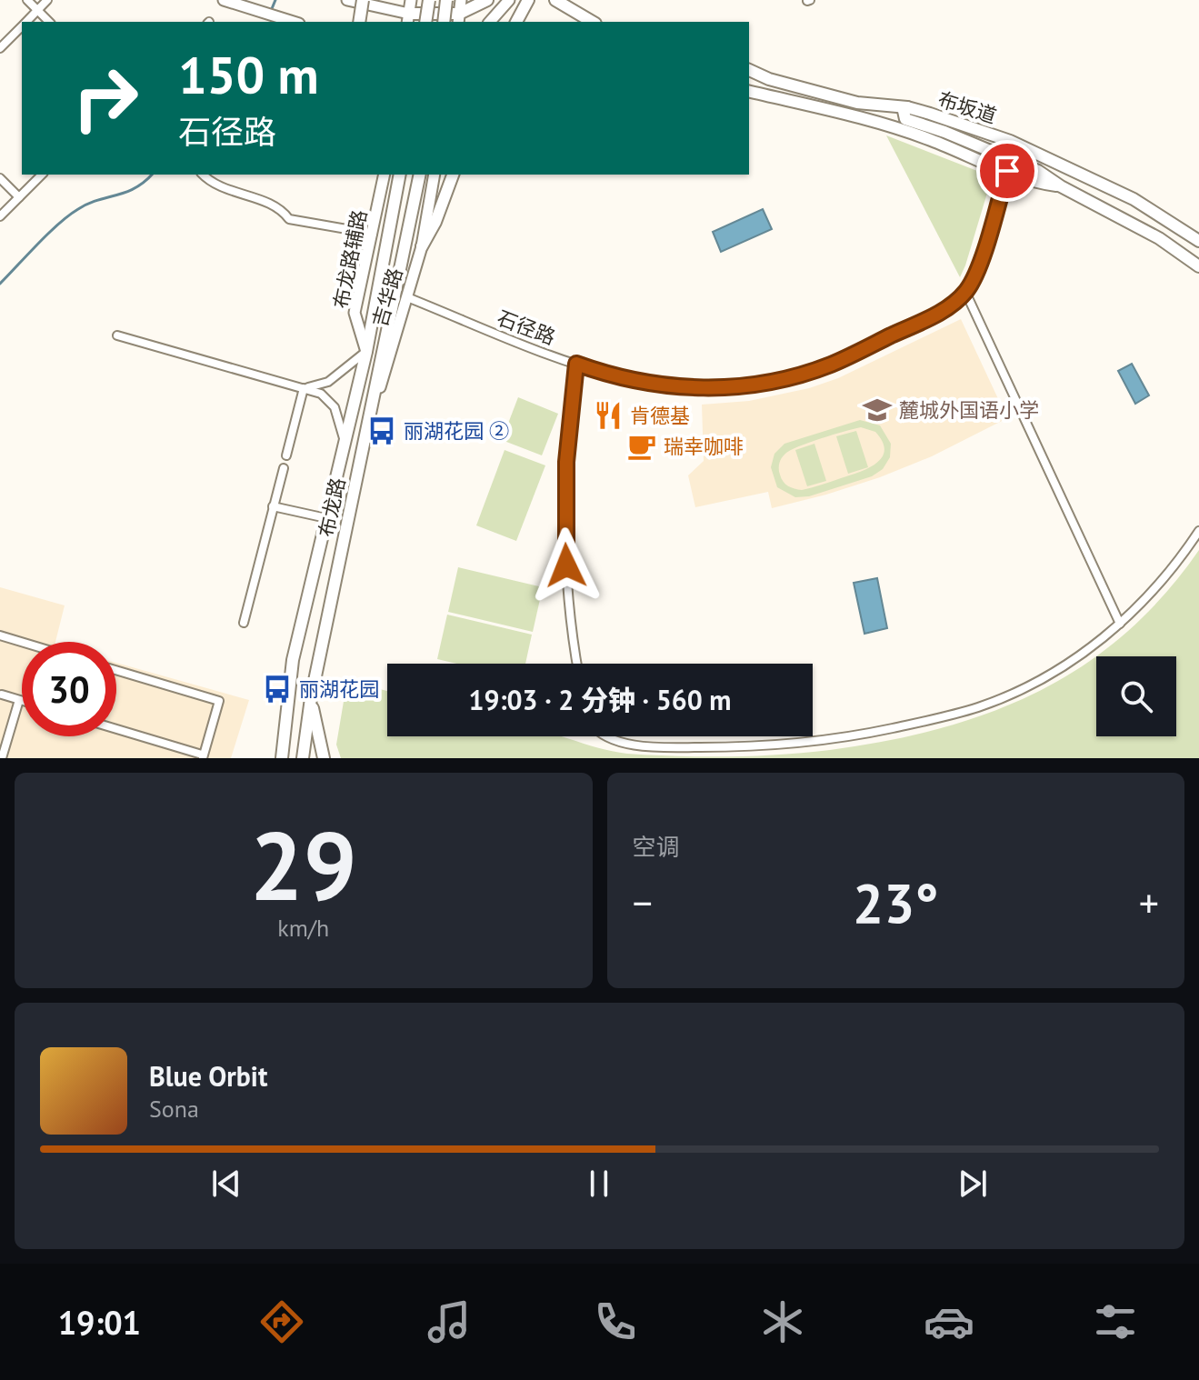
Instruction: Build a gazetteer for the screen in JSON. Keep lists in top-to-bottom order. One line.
{"streets":{"main road":["布坂道","布龙路辅路","吉华路","布龙路"],"street":["石径路"]},"crossings":[["布龙路辅路","布龙路"],["吉华路","石径路"],["吉华路","布龙路"]],"places":{"school or university":["麓城外国语小学"],"restaurant":["肯德基"],"bus stop":["丽湖花园 ②","丽湖花园"],"cafe":["瑞幸咖啡"]},"page":{"turn":["150 m","石径路"],"limit":"30","trip":"19:03 · 2 分钟 · 560 m","tile":[["29","km/h"],"空调"],"heat":["−","23°","+"],"song":["Blue Orbit","Sona"],"tabs":"19:01"}}
